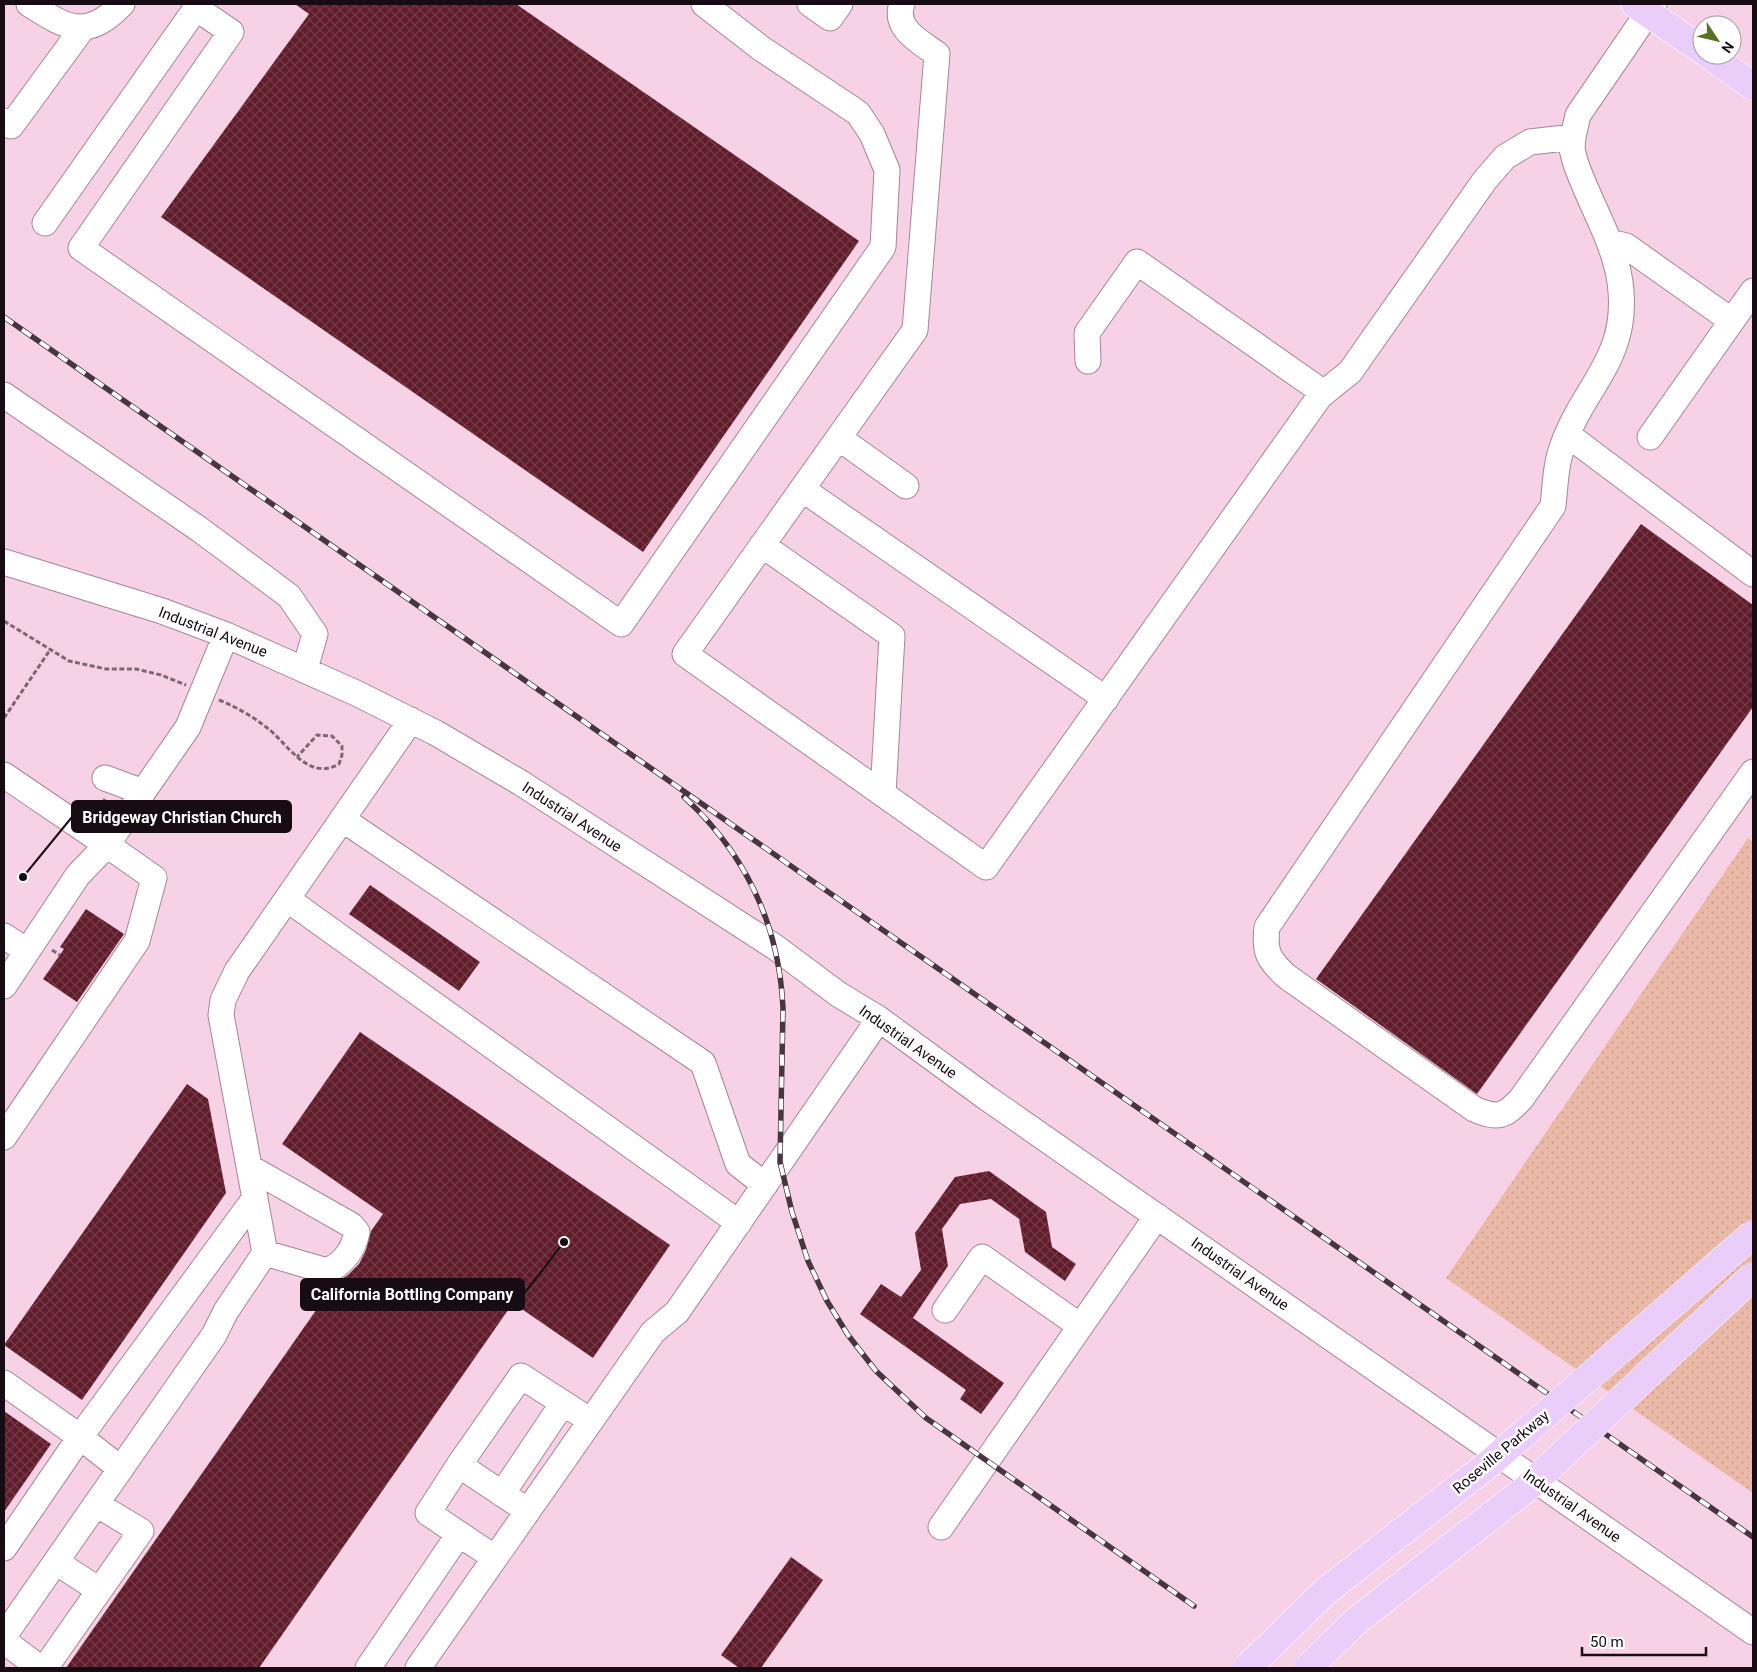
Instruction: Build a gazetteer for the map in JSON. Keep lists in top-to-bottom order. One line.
{"streets":{"main road":["Roseville Parkway"],"street":["Industrial Avenue"]},"places":["Bridgeway Christian Church","California Bottling Company"],"scale_bar":"50 m","north":"bottom right"}
